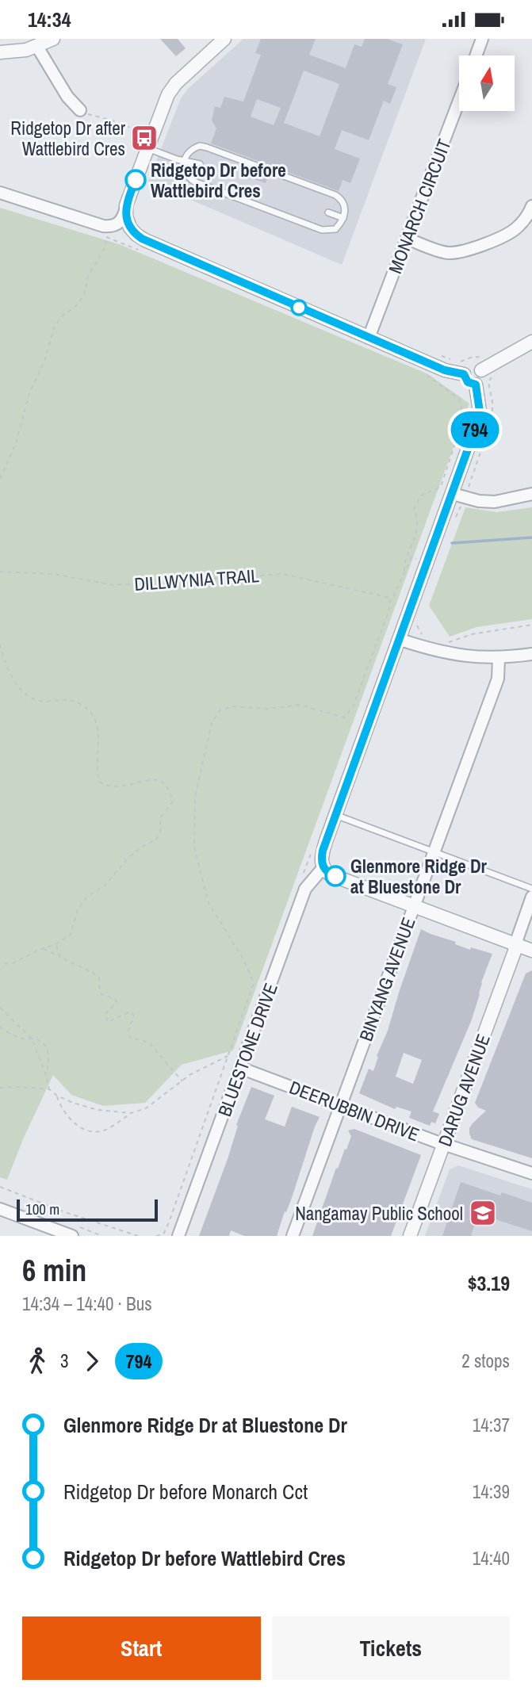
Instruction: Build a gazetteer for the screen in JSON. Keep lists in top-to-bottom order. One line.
{"streets":{"street":["MONARCH CIRCUIT","BINYANG AVENUE","BLUESTONE DRIVE","DARUG AVENUE","DEERUBBIN DRIVE"],"path":["DILLWYNIA TRAIL"]},"crossings":[["BINYANG AVENUE","DEERUBBIN DRIVE"],["BLUESTONE DRIVE","DEERUBBIN DRIVE"],["DARUG AVENUE","DEERUBBIN DRIVE"]],"places":{"bus stop":["Ridgetop Dr after Wattlebird Cres"],"other":["Ridgetop Dr before Wattlebird Cres","Glenmore Ridge Dr at Bluestone Dr"],"school or university":["Nangamay Public School"]},"lines":["bus line 794"],"scale_bar":"100 m","north":"top","page":{"status":"14:34","on_map":"794","scale":"100 m","heading":["6 min","14:34 – 14:40 · Bus","$3.19"],"legs":["3","794","2 stops"],"list":[{"name":"Glenmore Ridge Dr at Bluestone Dr","value":"14:37"},{"name":"Ridgetop Dr before Monarch Cct","value":"14:39"},{"name":"Ridgetop Dr before Wattlebird Cres","value":"14:40"}],"buttons":["Start","Tickets"]}}
